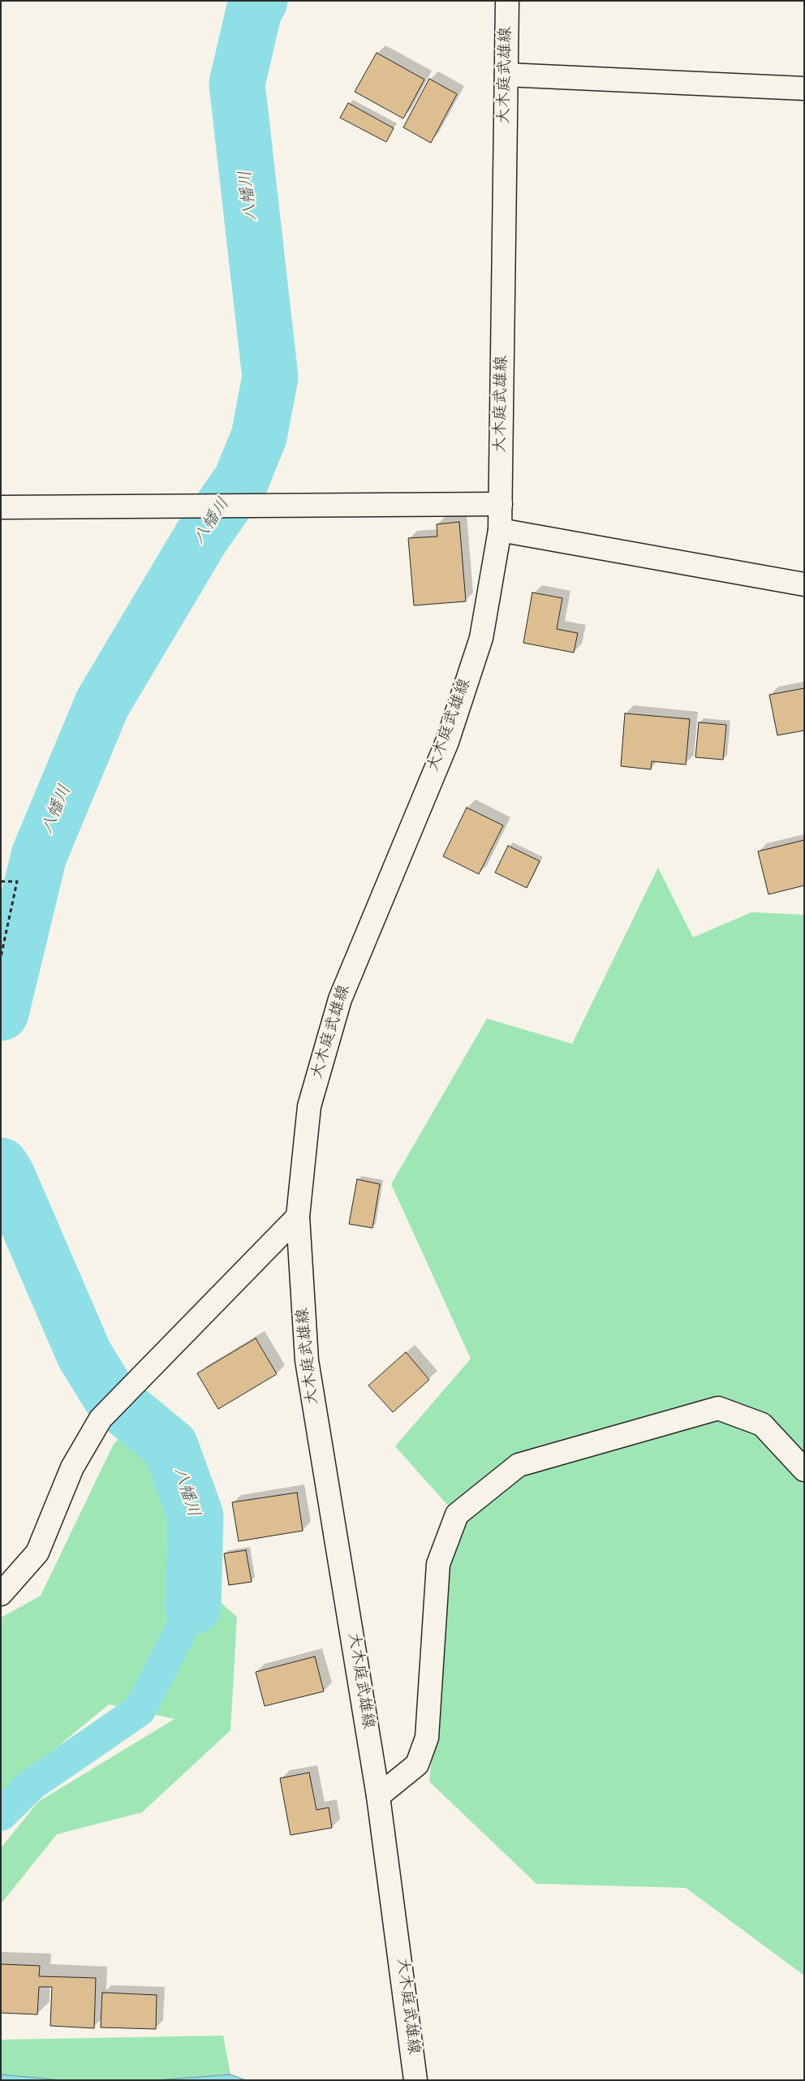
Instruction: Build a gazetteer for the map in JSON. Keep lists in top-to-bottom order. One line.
{"streets":{"street":["大木庭武雄線"]},"water":["八幡川"]}
